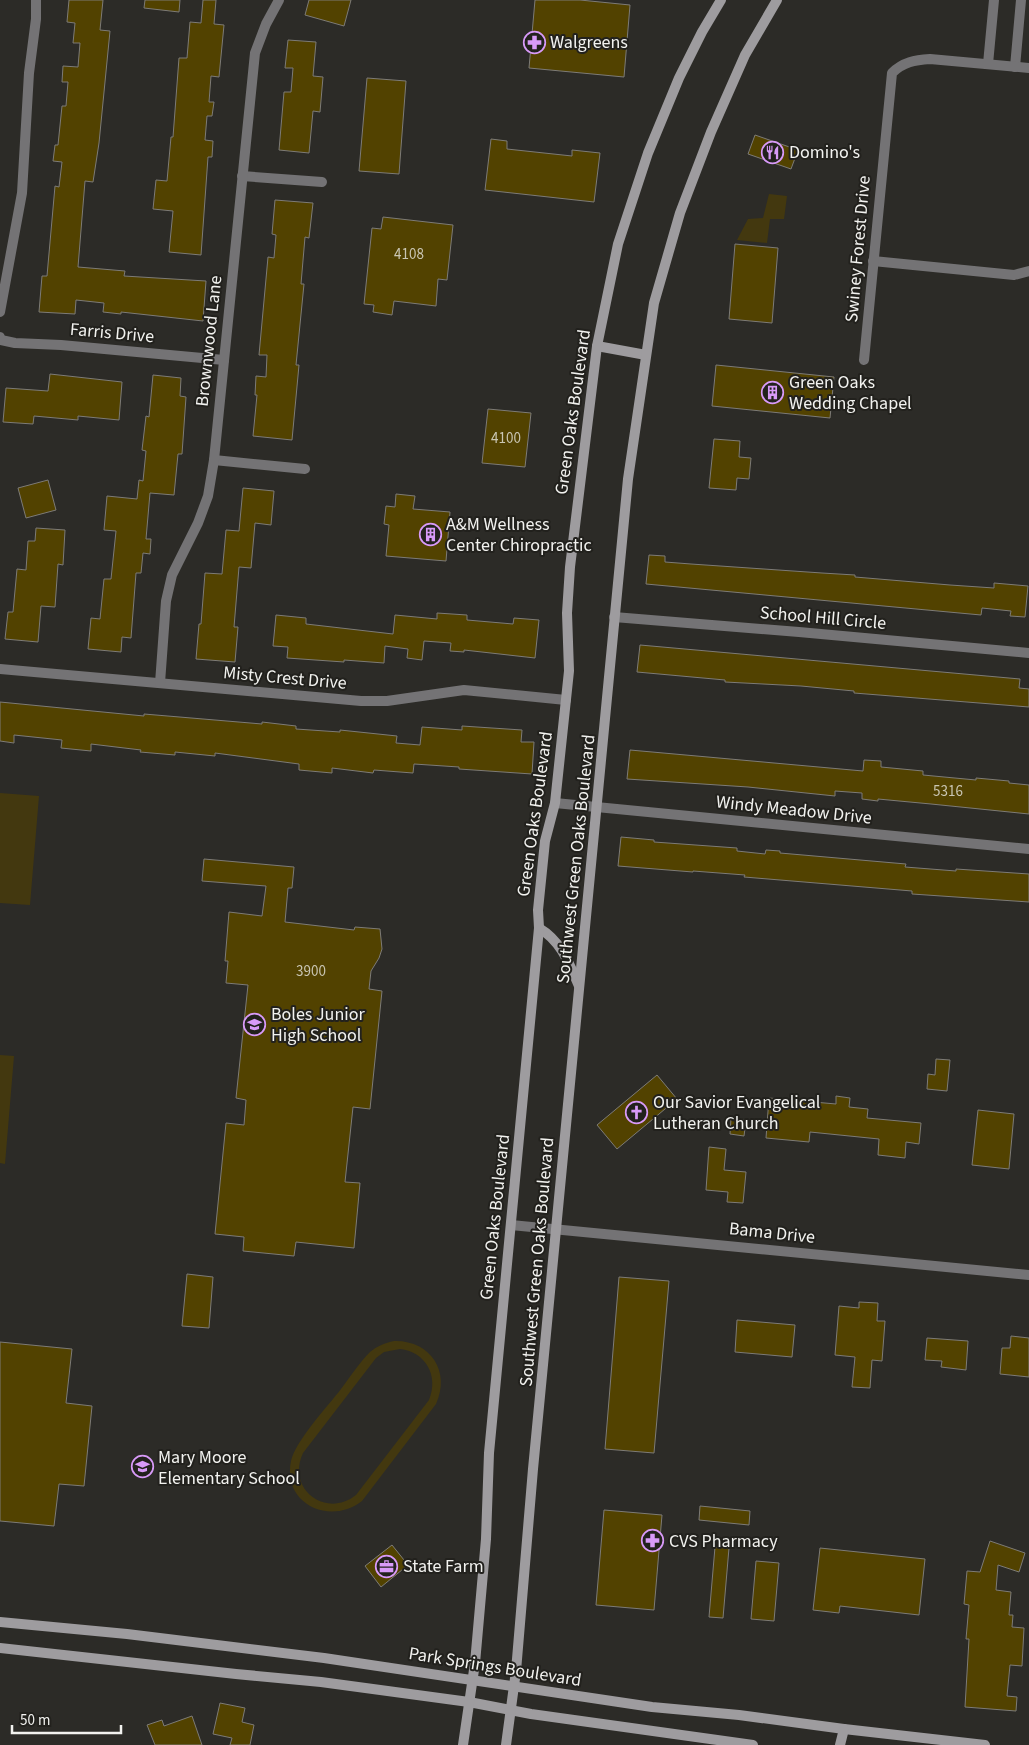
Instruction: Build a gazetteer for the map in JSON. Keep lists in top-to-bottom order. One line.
{"streets":{"main road":["Green Oaks Boulevard","Southwest Green Oaks Boulevard","Park Springs Boulevard"],"street":["Swiney Forest Drive","Farris Drive","Brownwood Lane","School Hill Circle","Misty Crest Drive","Windy Meadow Drive","Bama Drive"]},"crossings":[["Farris Drive","Brownwood Lane"],["Brownwood Lane","Misty Crest Drive"],["Green Oaks Boulevard","Misty Crest Drive"],["Green Oaks Boulevard","Windy Meadow Drive"],["Green Oaks Boulevard","Bama Drive"],["Green Oaks Boulevard","Park Springs Boulevard"],["School Hill Circle","Southwest Green Oaks Boulevard"],["Windy Meadow Drive","Southwest Green Oaks Boulevard"],["Southwest Green Oaks Boulevard","Bama Drive"],["Southwest Green Oaks Boulevard","Park Springs Boulevard"]],"places":{"pharmacy":["Walgreens","CVS Pharmacy"],"restaurant":["Domino's"],"building":["Green Oaks Wedding Chapel","A&M Wellness Center Chiropractic"],"school or university":["Boles Junior High School","Mary Moore Elementary School"],"church":["Our Savior Evangelical Lutheran Church"],"office":["State Farm"]},"house_numbers":["4108","4100","5316","3900"],"scale_bar":"50 m"}
